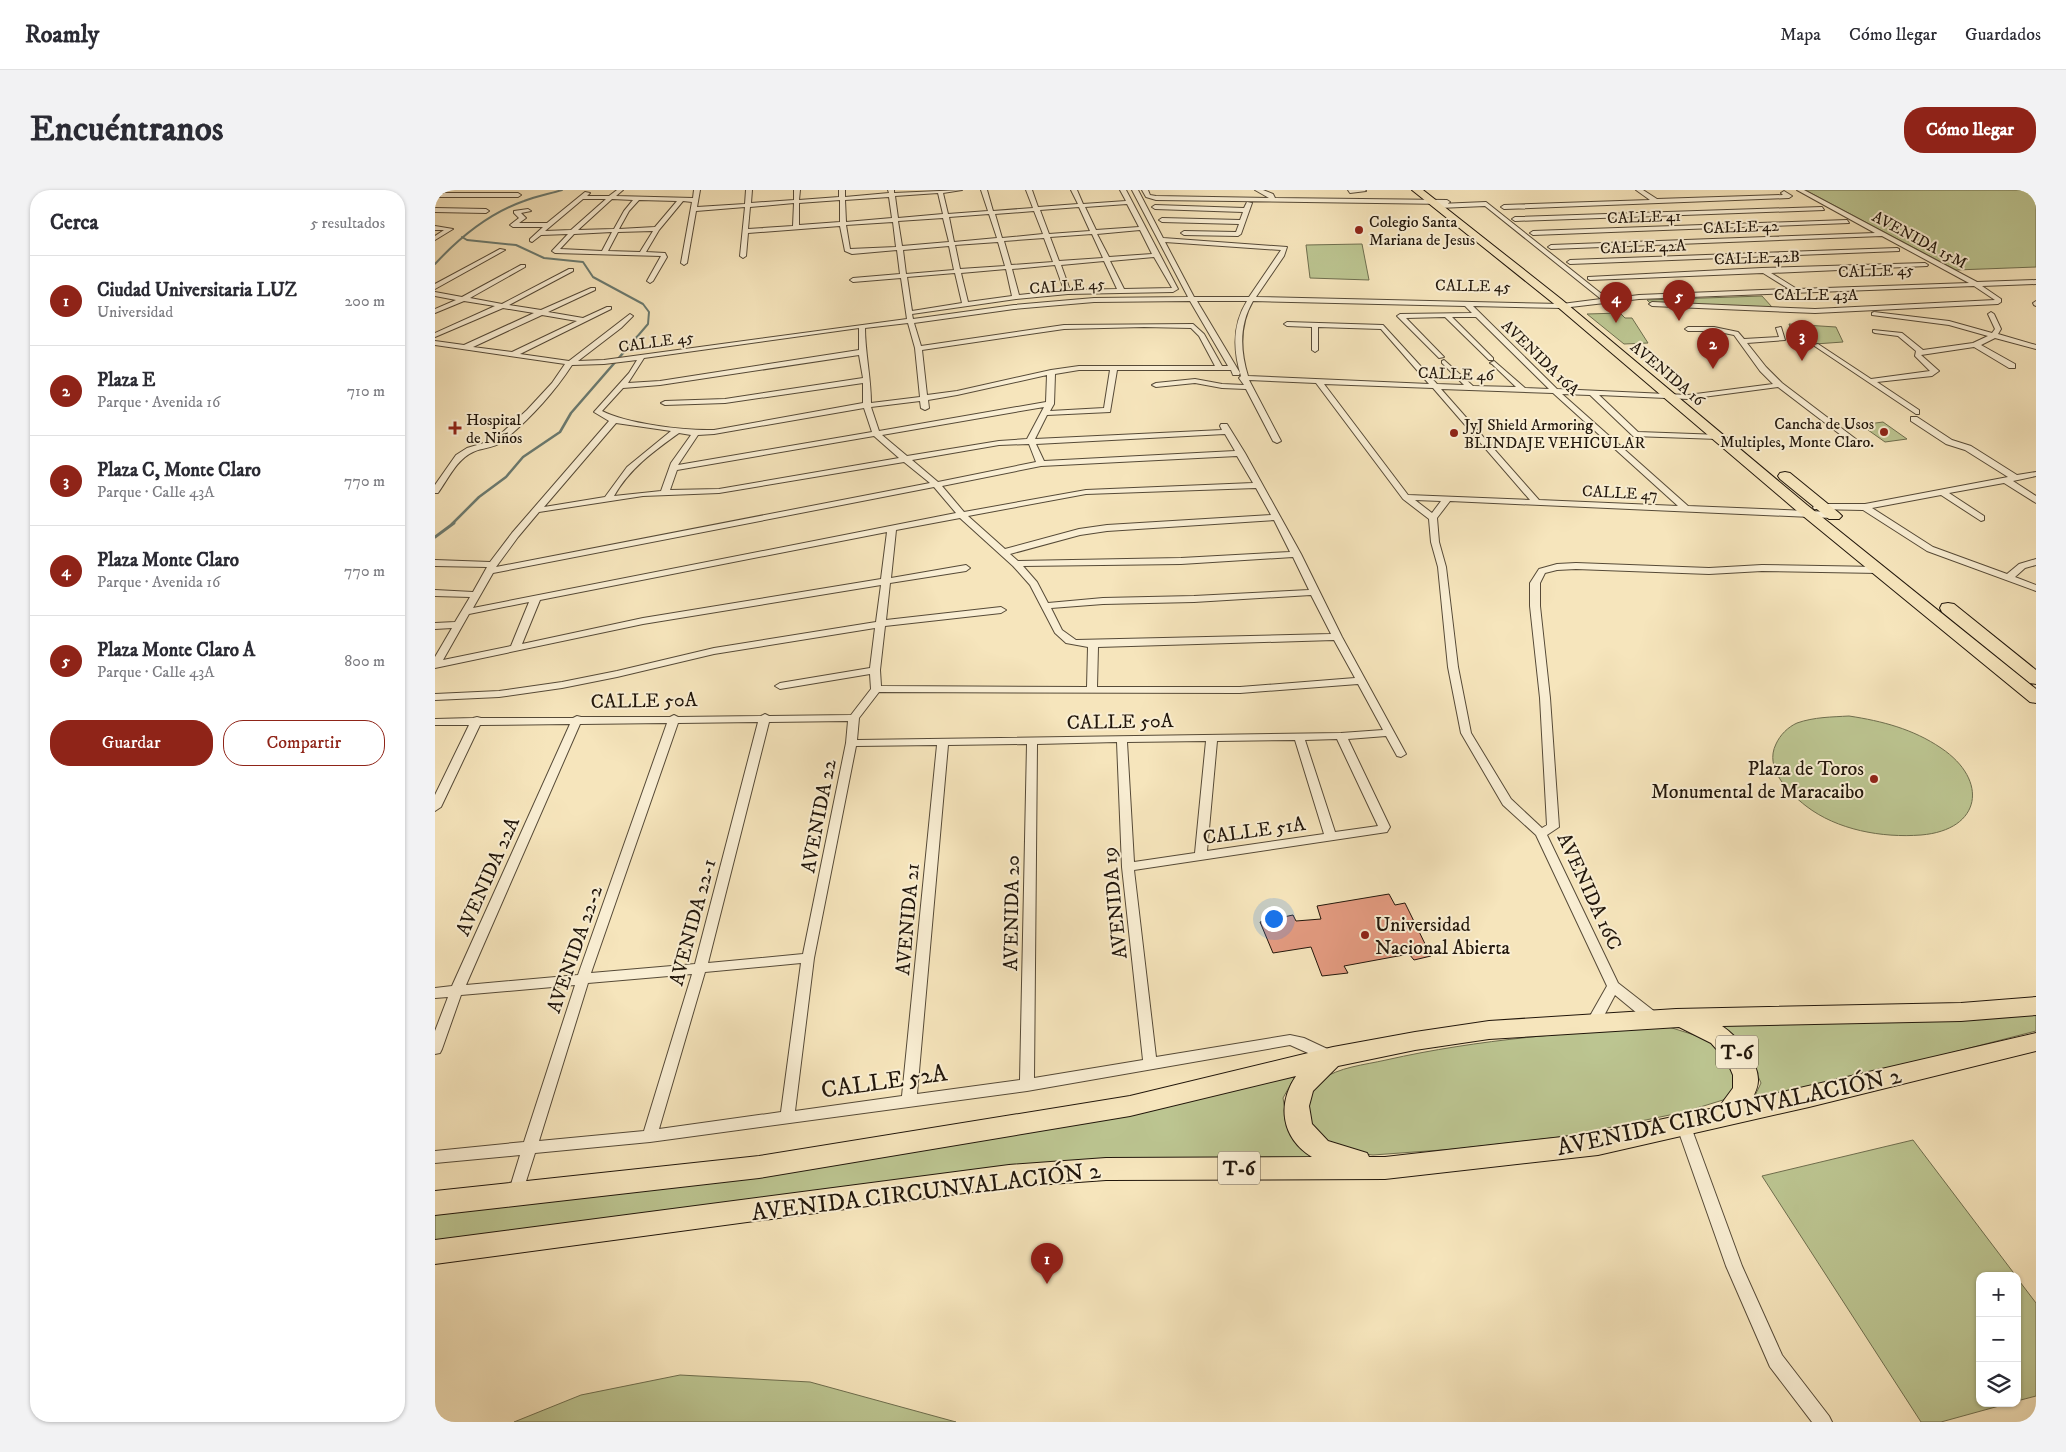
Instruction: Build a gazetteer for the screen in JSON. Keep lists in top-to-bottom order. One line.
{"streets":{"highway":["AVENIDA 16","T-6","AVENIDA CIRCUNVALACIÓN 2"],"street":["CALLE 41","CALLE 42","AVENIDA 15M","CALLE 42A","CALLE 42B","CALLE 45","CALLE 43A","AVENIDA 16A","CALLE 46","CALLE 47","CALLE 50A","AVENIDA 22","CALLE 51A","AVENIDA 22A","AVENIDA 16C","AVENIDA 19","AVENIDA 20","AVENIDA 21","AVENIDA 22-1","AVENIDA 22-2","CALLE 52A"]},"crossings":[["CALLE 41","AVENIDA 15M"],["CALLE 42","AVENIDA 15M"],["AVENIDA 15M","CALLE 42A"],["AVENIDA 15M","CALLE 42B"],["AVENIDA 15M","CALLE 45"],["AVENIDA 15M","CALLE 43A"],["CALLE 45","CALLE 43A"],["CALLE 45","AVENIDA 16A"],["CALLE 45","AVENIDA 16"],["AVENIDA 16A","CALLE 46"],["AVENIDA 16A","CALLE 47"],["CALLE 46","AVENIDA 16"],["AVENIDA 16","CALLE 47"],["CALLE 50A","AVENIDA 22"],["CALLE 50A","CALLE 51A"],["CALLE 50A","AVENIDA 22A"],["CALLE 50A","AVENIDA 19"],["CALLE 50A","AVENIDA 20"],["CALLE 50A","AVENIDA 21"],["CALLE 50A","AVENIDA 22-1"],["CALLE 50A","AVENIDA 22-2"],["AVENIDA 22","CALLE 52A"],["CALLE 51A","AVENIDA 19"],["AVENIDA 16C","T-6"],["AVENIDA 19","CALLE 52A"],["AVENIDA 20","CALLE 52A"],["AVENIDA 21","CALLE 52A"],["AVENIDA 22-1","CALLE 52A"],["AVENIDA 22-2","T-6"],["AVENIDA 22-2","CALLE 52A"],["T-6","CALLE 52A"],["T-6","AVENIDA CIRCUNVALACIÓN 2"]],"places":{"other":["Colegio Santa Mariana de Jesus","Cancha de Usos Multiples, Monte Claro.","JyJ Shield Armoring BLINDAJE VEHICULAR","Plaza de Toros Monumental de Maracaibo","Universidad Nacional Abierta"],"health":["Hospital de Niños"]},"page":{"header":"Roamly","nav":["Mapa","Cómo llegar","Guardados"],"buttons":["Cómo llegar",["Guardar","Compartir"]],"title":"Encuéntranos","heading":["Cerca","5 resultados"],"list":[{"mark":"1","name":"Ciudad Universitaria LUZ","note":"Universidad","value":"200 m"},{"mark":"2","name":"Plaza E","note":"Parque · Avenida 16","value":"710 m"},{"mark":"3","name":"Plaza C, Monte Claro","note":"Parque · Calle 43A","value":"770 m"},{"mark":"4","name":"Plaza Monte Claro","note":"Parque · Avenida 16","value":"770 m"},{"mark":"5","name":"Plaza Monte Claro A","note":"Parque · Calle 43A","value":"800 m"}],"pins":["5","4","3","2","1"],"map_buttons":["+","−"]}}
